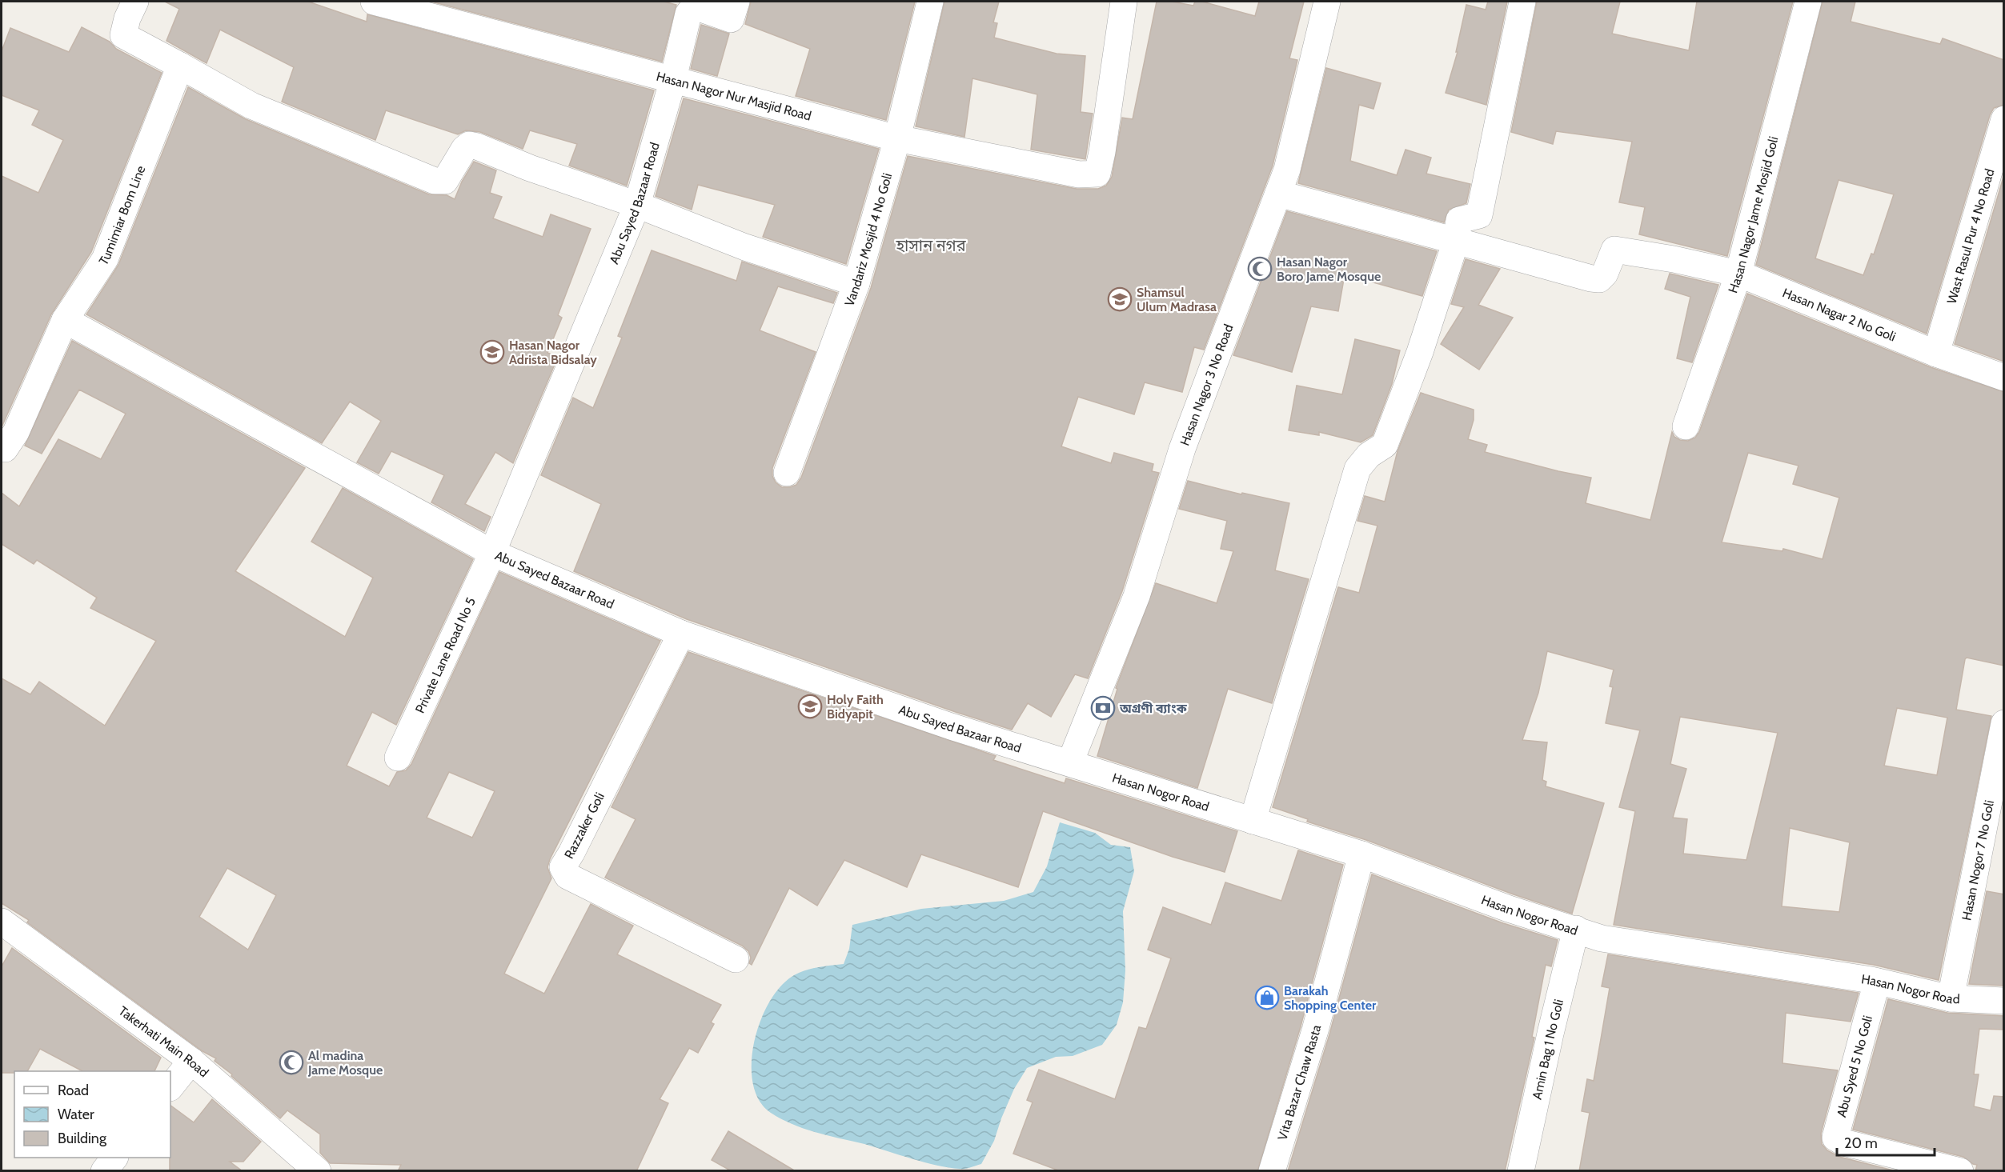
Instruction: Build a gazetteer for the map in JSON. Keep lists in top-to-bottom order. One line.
{"streets":{"street":["Hasan Nagor Nur Masjid Road","Abu Sayed Bazaar Road","Tumimiar Bom Line","Hasan Nagor Jame Mosjid Goli","Wast Rasul Pur 4 No Road","Vandariz Mosjid 4 No Goli","Hasan Nagar 2 No Goli","Hasan Nagor 3 No Road","Private Lane Road No 5","Hasan Nogor Road","Razzaker Goli","Hasan Nogor 7 No Goli","Takerhati Main Road","Amin Bag 1 No Goli","Abu Syed 5 No Goli","Vita Bazar Chaw Rasta"]},"crossings":[["Hasan Nagor Nur Masjid Road","Abu Sayed Bazaar Road"],["Hasan Nagor Nur Masjid Road","Vandariz Mosjid 4 No Goli"],["Abu Sayed Bazaar Road","Hasan Nagor 3 No Road"],["Abu Sayed Bazaar Road","Private Lane Road No 5"],["Abu Sayed Bazaar Road","Hasan Nogor Road"],["Abu Sayed Bazaar Road","Razzaker Goli"],["Hasan Nagor Jame Mosjid Goli","Hasan Nagar 2 No Goli"],["Wast Rasul Pur 4 No Road","Hasan Nagar 2 No Goli"],["Hasan Nagor 3 No Road","Hasan Nogor Road"],["Hasan Nogor Road","Hasan Nogor 7 No Goli"],["Hasan Nogor Road","Amin Bag 1 No Goli"],["Hasan Nogor Road","Abu Syed 5 No Goli"],["Hasan Nogor Road","Vita Bazar Chaw Rasta"]],"districts":["হাসান নগর"],"places":{"mosque":["Hasan Nagor Boro Jame Mosque","Al madina Jame Mosque"],"school or university":["Shamsul Ulum Madrasa","Hasan Nagor Adrista Bidsalay","Holy Faith Bidyapit"],"bank":["অগ্রণী ব্যাংক"],"shop":["Barakah Shopping Center"]},"legend":["Road","Water","Building"],"scale_bar":"20 m"}
